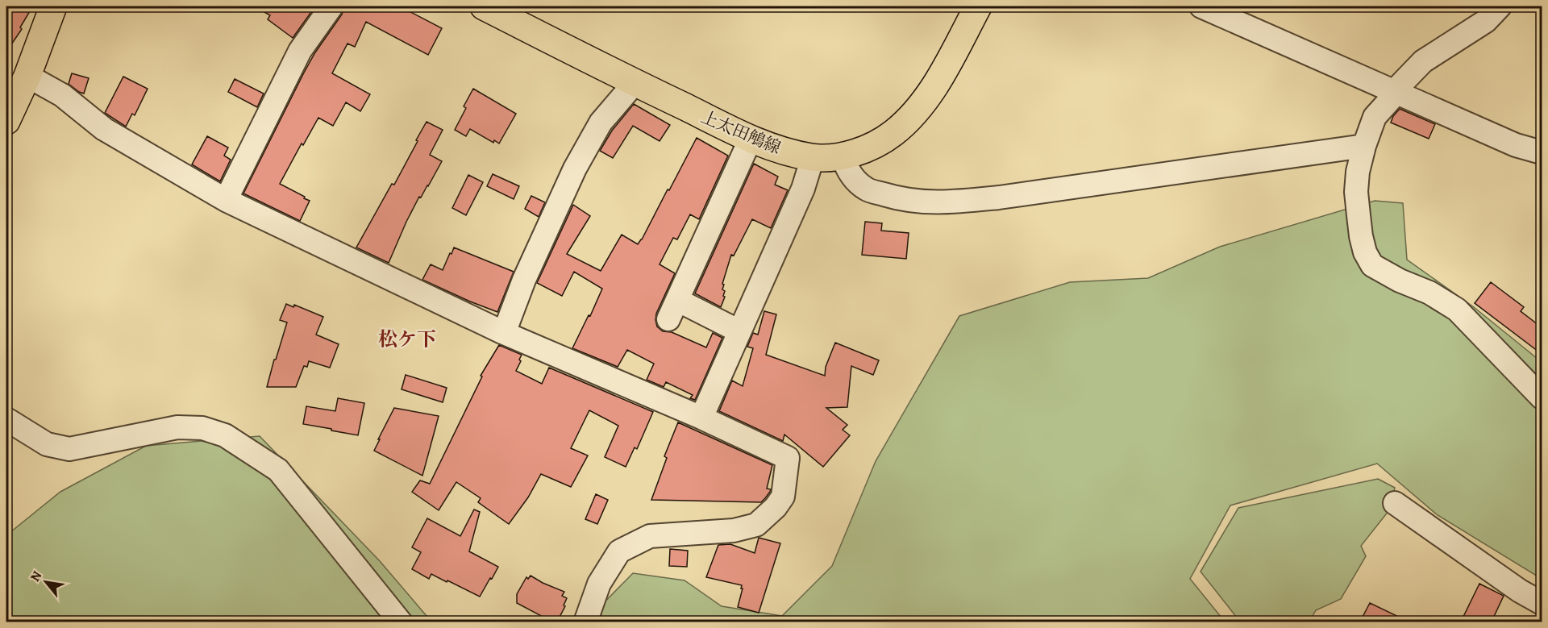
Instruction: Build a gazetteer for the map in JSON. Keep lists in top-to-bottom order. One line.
{"streets":{"main road":["上太田鵤線"]},"districts":["松ケ下"],"north":"top left"}
